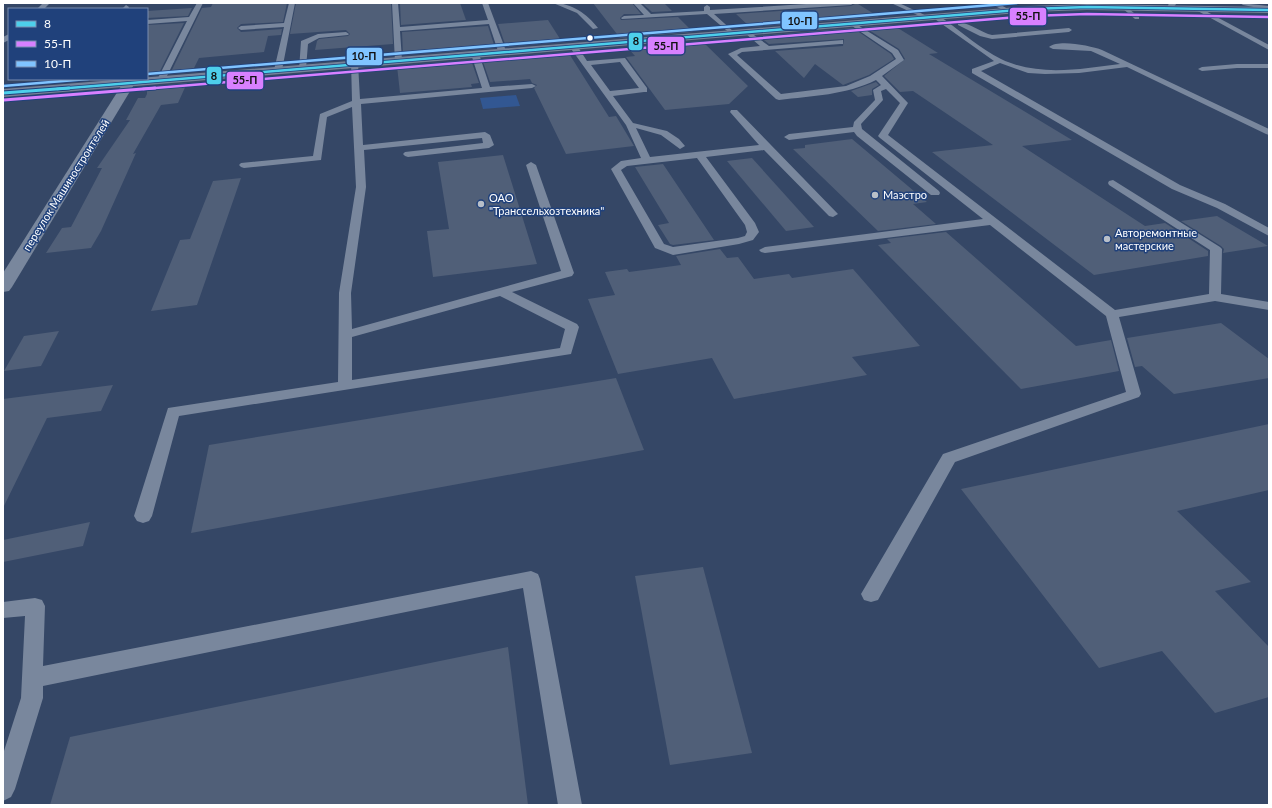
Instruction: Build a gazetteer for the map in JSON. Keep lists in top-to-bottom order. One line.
{"streets":{"street":["переулок Машиностроителей"]},"places":["Маэстро","ОАО \"Транссельхозтехника\"","Авторемонтные мастерские"],"lines":["transit line 10-П","transit line 8","transit line 55-П"],"legend":["8","55-П","10-П"]}
